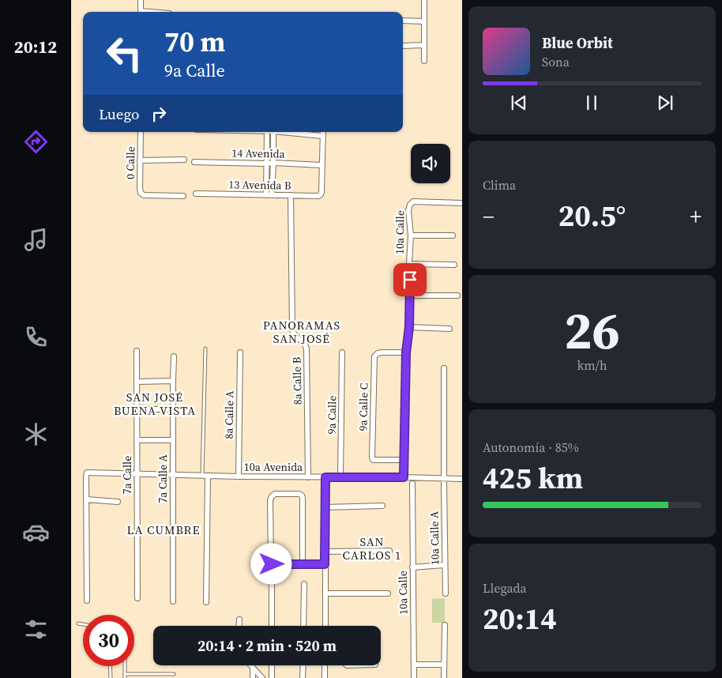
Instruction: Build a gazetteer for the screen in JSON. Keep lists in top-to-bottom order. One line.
{"streets":{"street":["14 Avenida","0 Calle","13 Avenida B","10a Calle","8a Calle B","9a Calle C","8a Calle A","9a Calle","10a Avenida","7a Calle","7a Calle A","10a Calle A"]},"crossings":[["14 Avenida","13 Avenida B"],["13 Avenida B","8a Calle B"],["10a Calle","9a Calle C"],["10a Calle","10a Avenida"],["8a Calle B","10a Avenida"],["8a Calle A","10a Avenida"],["9a Calle","10a Avenida"],["10a Avenida","7a Calle"],["10a Avenida","7a Calle A"],["10a Avenida","10a Calle A"]],"districts":["PANORAMAS SAN JOSÉ","SAN JOSÉ BUENA VISTA","LA CUMBRE","SAN CARLOS 1"],"page":{"tabs":"20:12","turn":["70 m","9a Calle"],"song":["Blue Orbit","Sona"],"then":"Luego","tile":["Clima",["26","km/h"],["Autonomía · 85%","425 km"],["Llegada","20:14"]],"heat":["−","20.5°","+"],"limit":"30","trip":"20:14 · 2 min · 520 m"}}
